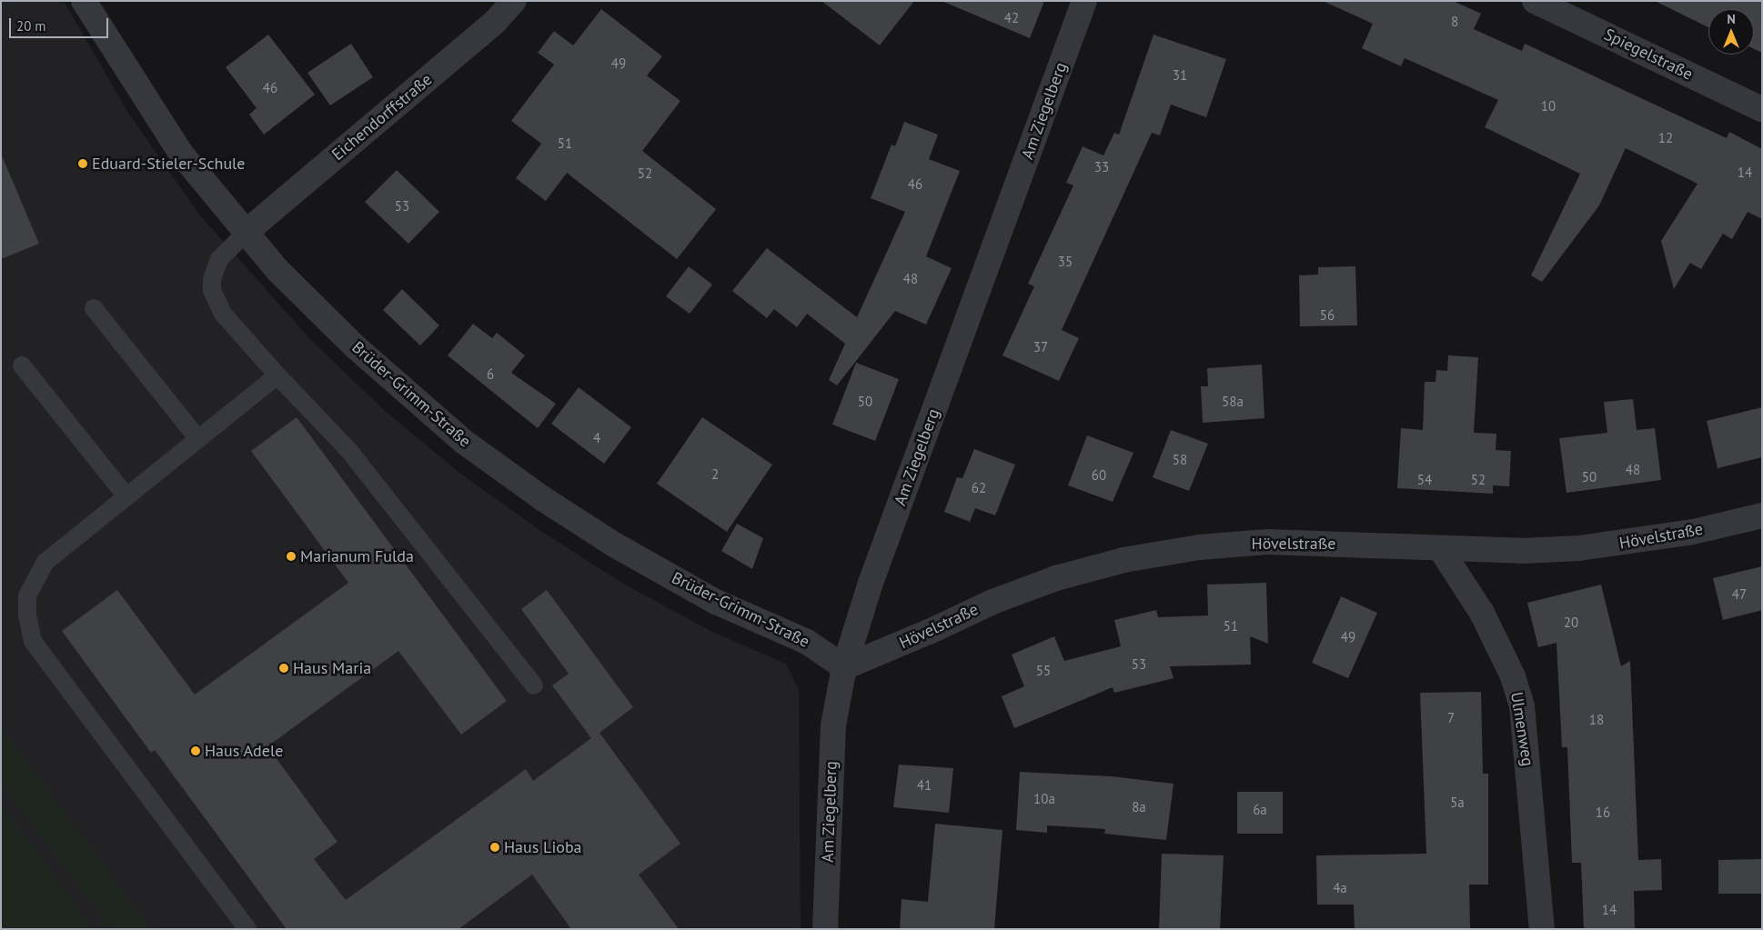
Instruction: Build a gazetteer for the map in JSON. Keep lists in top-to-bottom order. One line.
{"streets":{"street":["Spiegelstraße","Am Ziegelberg","Eichendorffstraße","Brüder-Grimm-Straße","Hövelstraße","Ulmenweg"]},"crossings":[["Am Ziegelberg","Brüder-Grimm-Straße"],["Am Ziegelberg","Hövelstraße"],["Eichendorffstraße","Brüder-Grimm-Straße"],["Brüder-Grimm-Straße","Hövelstraße"],["Hövelstraße","Ulmenweg"]],"places":["Eduard-Stieler-Schule","Marianum Fulda","Haus Maria","Haus Adele","Haus Lioba"],"house_numbers":["42","8","49","31","46","10","12","51","33","14","52","46","53","35","48","56","37","6","50","58a","4","58","48","2","60","50","54","52","62","47","20","51","49","53","55","7","18","41","10a","5a","8a","6a","16","4a","14"],"scale_bar":"20 m","north":"top"}
